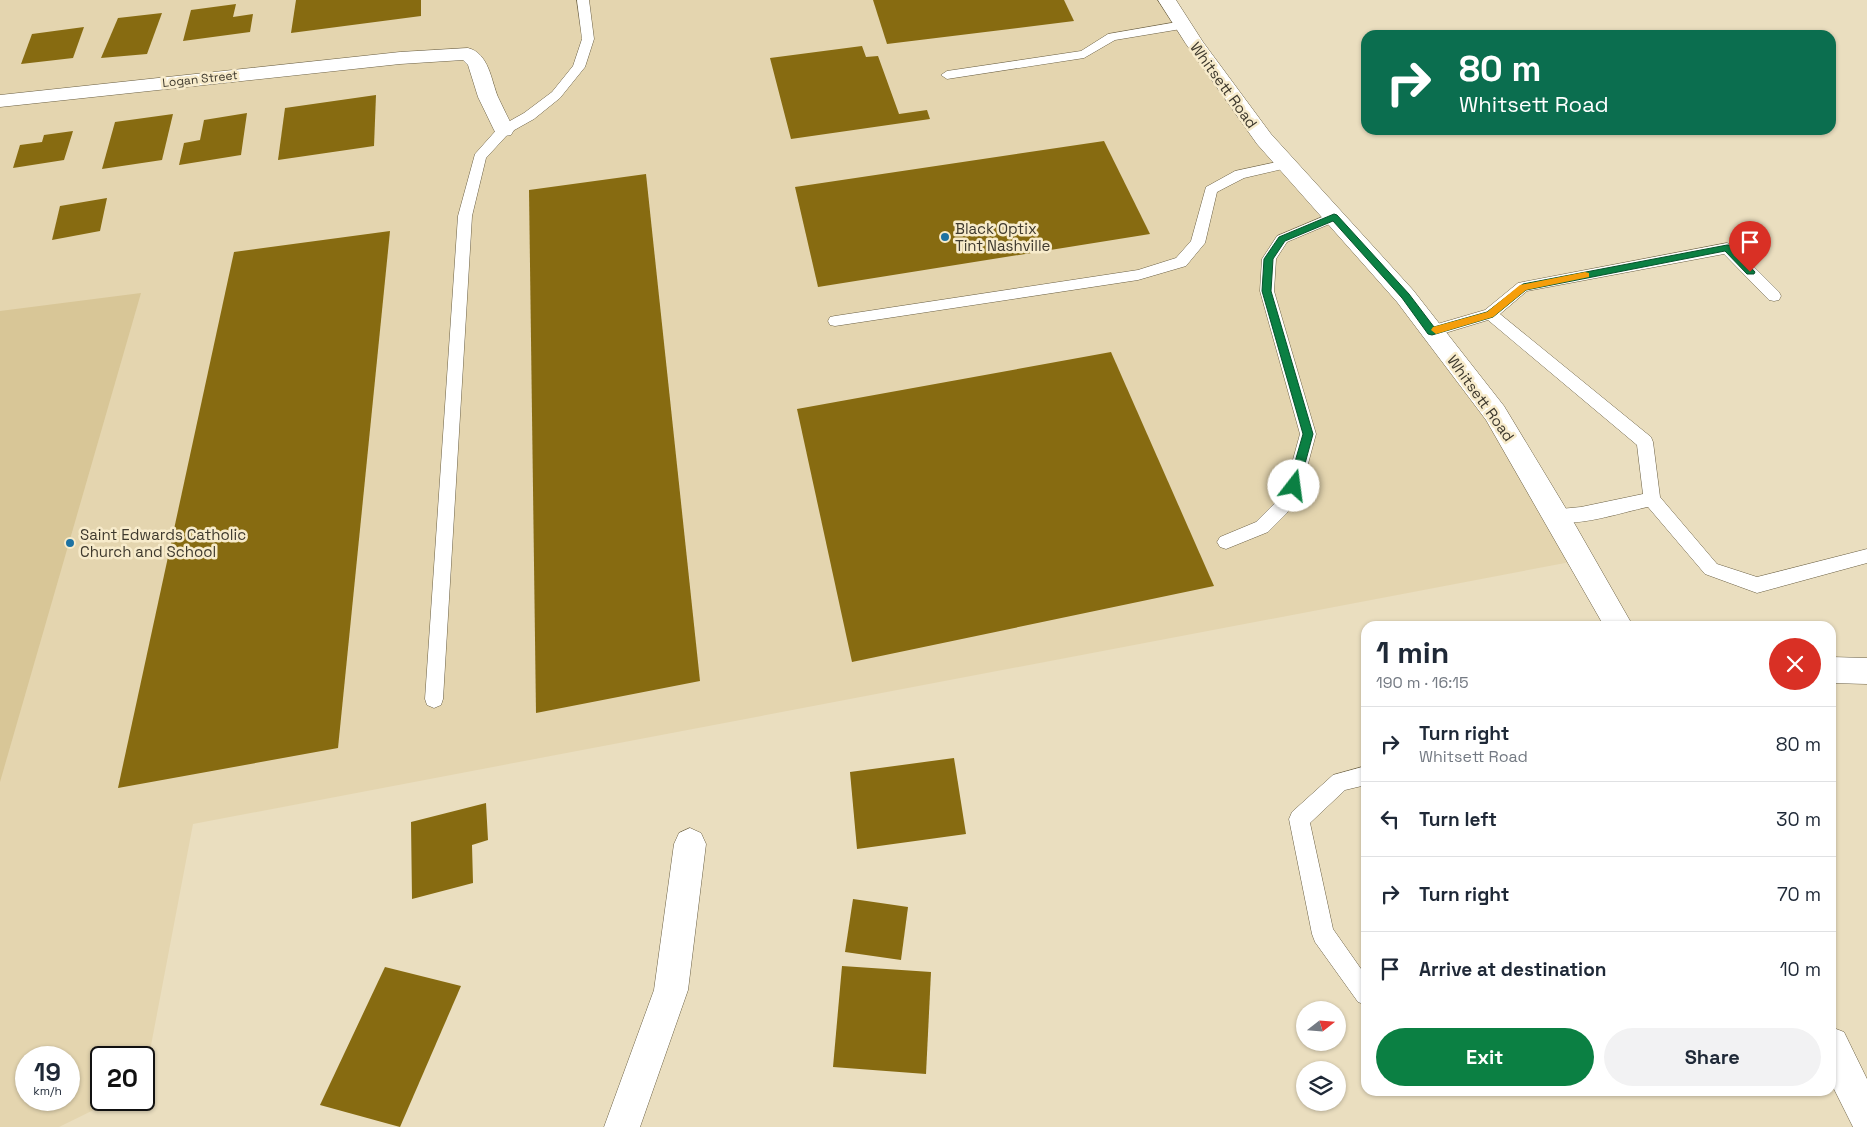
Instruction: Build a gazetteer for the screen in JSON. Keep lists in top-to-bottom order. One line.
{"streets":{"street":["Logan Street","Whitsett Road"]},"places":["Black Optix Tint Nashville","Saint Edwards Catholic Church and School"],"north":"right","page":{"turn":["80 m","Whitsett Road"],"heading":["1 min","190 m · 16:15"],"list":[{"name":"Turn right","note":"Whitsett Road","value":"80 m"},{"name":"Turn left","value":"30 m"},{"name":"Turn right","value":"70 m"},{"name":"Arrive at destination","value":"10 m"}],"buttons":["Exit","Share"],"speed":"19 km/h","limit":"20"}}
